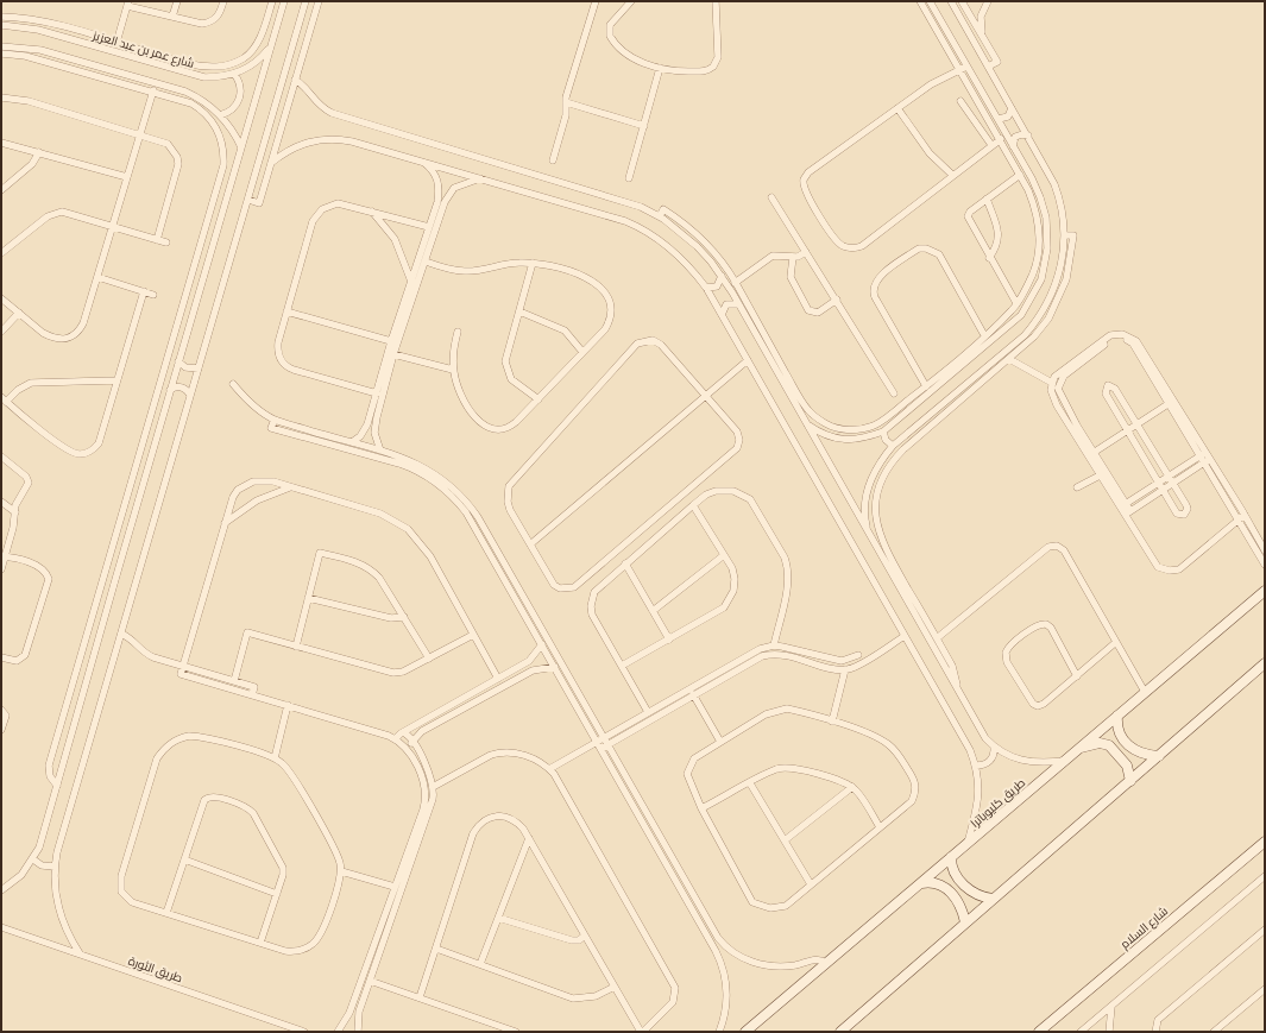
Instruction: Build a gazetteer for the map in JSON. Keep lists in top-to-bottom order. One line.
{"streets":{"main road":["طريق كليوباترا","شارع السلام"],"street":["شارع عمر بن عبد العزيز","طريق الثورة"]}}
